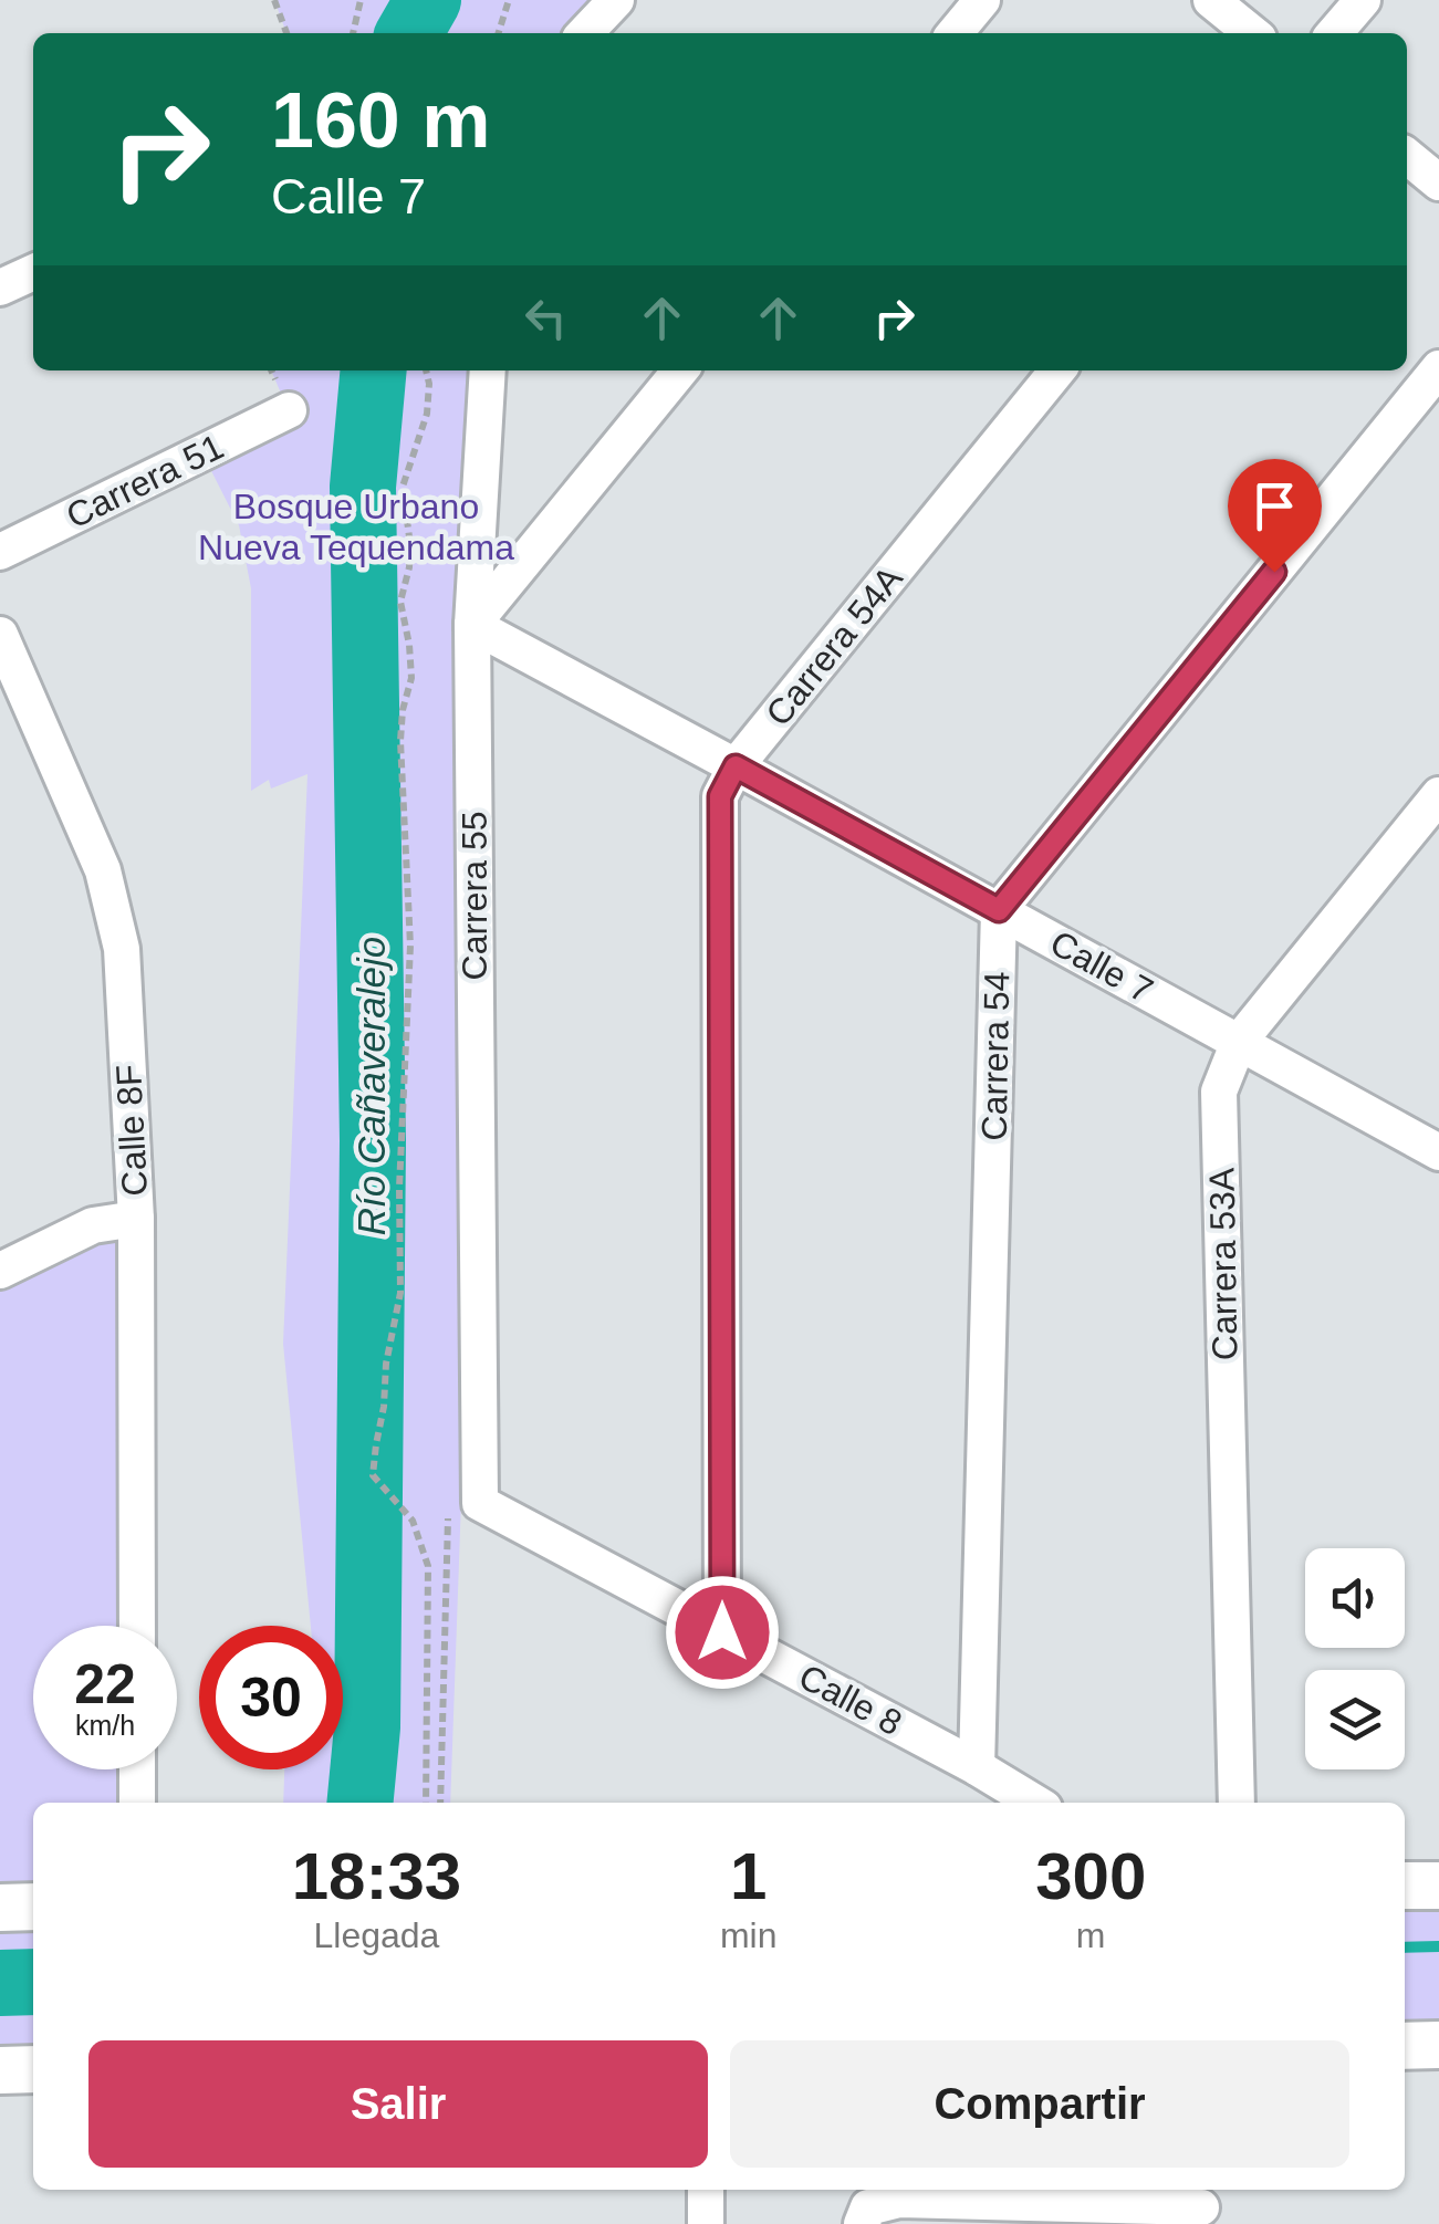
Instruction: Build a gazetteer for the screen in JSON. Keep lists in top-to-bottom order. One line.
{"streets":{"street":["Carrera 51","Carrera 54A","Carrera 55","Calle 7","Carrera 54","Calle 8F","Carrera 53A","Calle 8"]},"crossings":[["Carrera 54A","Calle 7"],["Carrera 54A","Calle 8"],["Carrera 55","Calle 7"],["Carrera 55","Calle 8"],["Calle 7","Carrera 54"],["Calle 7","Carrera 53A"],["Carrera 54","Calle 8"]],"water":["Río Cañaveralejo"],"parks":["Bosque Urbano Nueva Tequendama"],"page":{"turn":["160 m","Calle 7"],"speed":"22 km/h","limit":"30","eta":["18:33","Llegada","1","min","300","m"],"buttons":["Salir","Compartir"]}}
